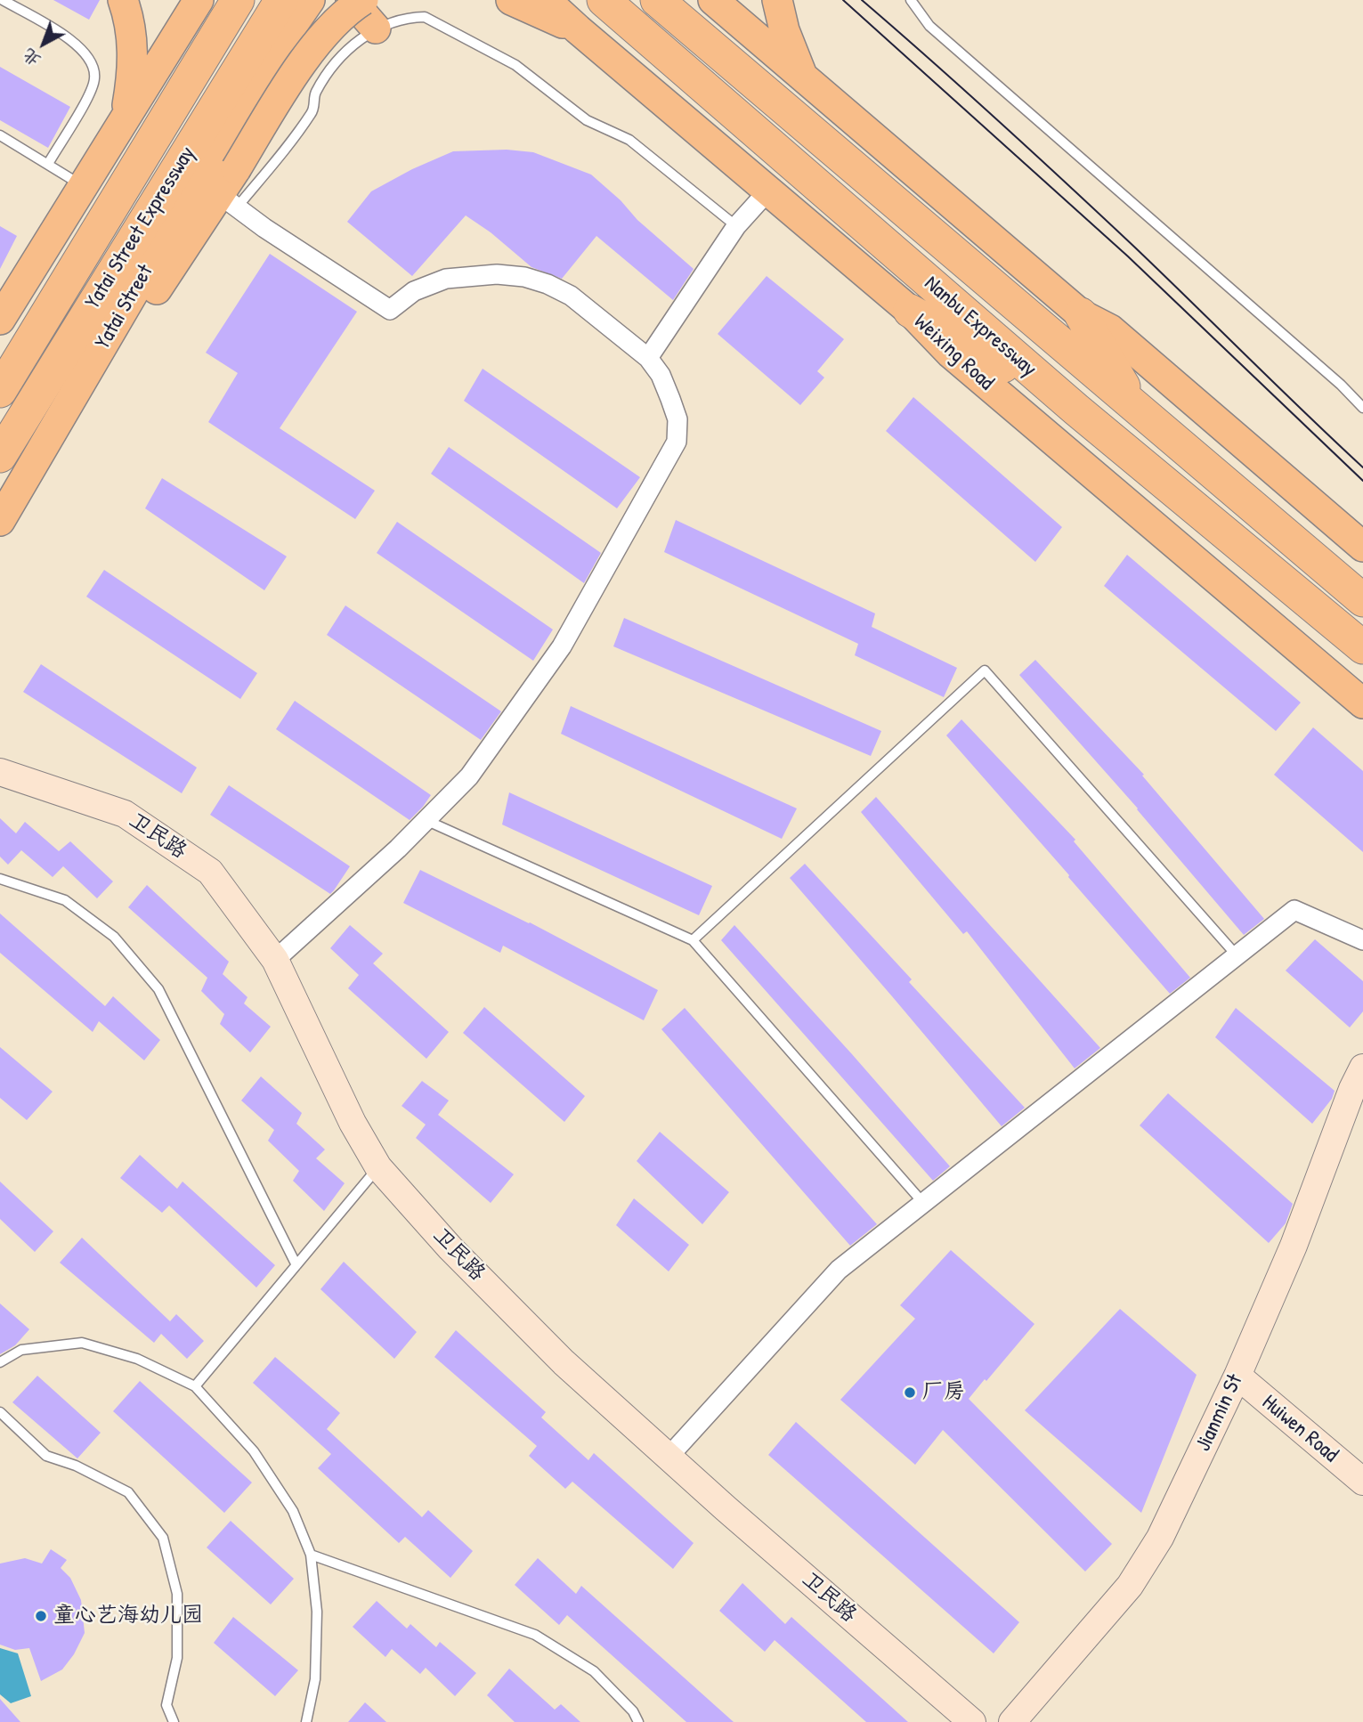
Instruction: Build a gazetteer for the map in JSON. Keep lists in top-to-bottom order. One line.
{"streets":{"highway":["Yatai Street Expressway","Nanbu Expressway"],"main road":["Yatai Street","Weixing Road"],"street":["卫民路","Jianmin St","Huiwen Road"]},"crossings":[["Jianmin St","Huiwen Road"]],"places":["厂房","童心艺海幼儿园"],"north":"bottom left"}
